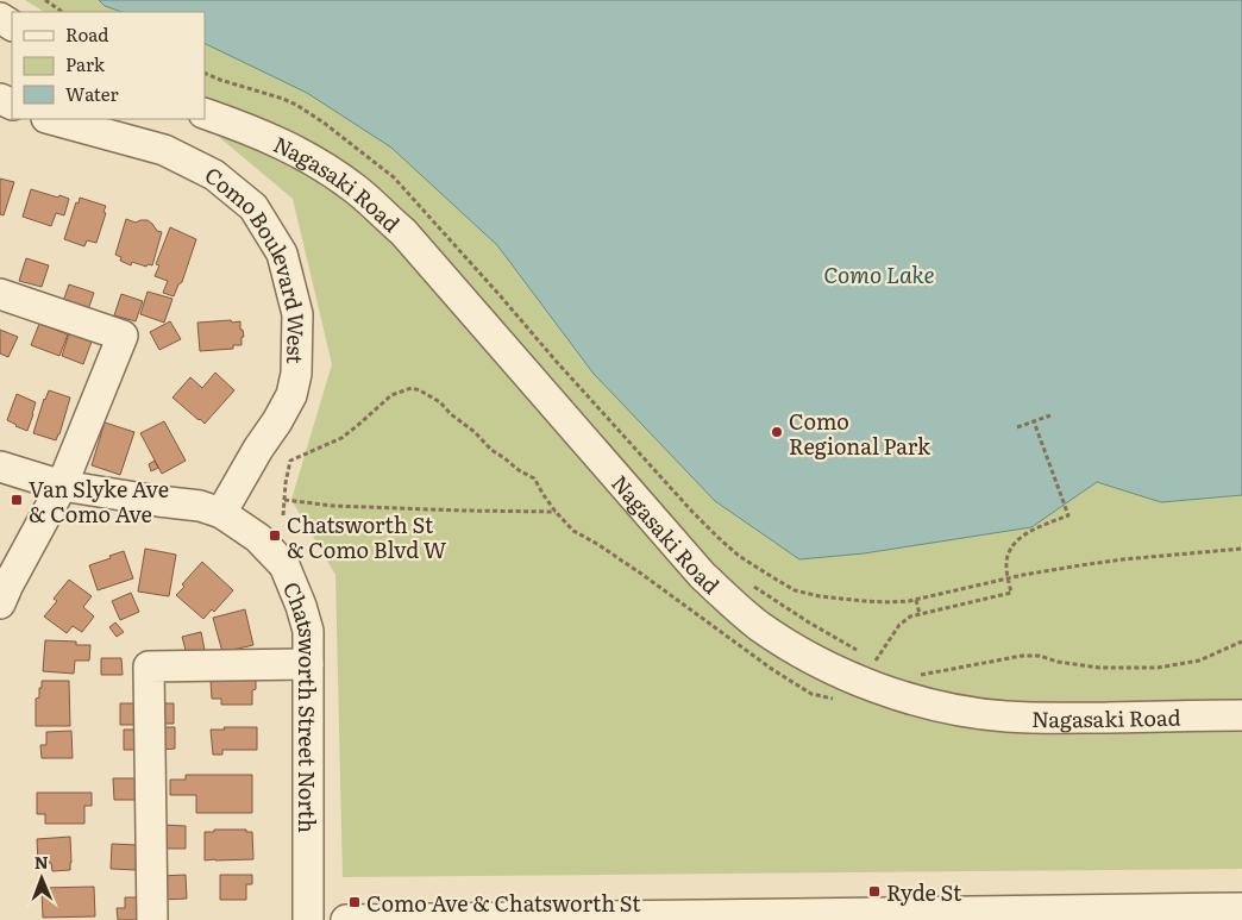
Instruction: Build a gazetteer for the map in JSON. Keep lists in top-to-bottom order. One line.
{"streets":{"street":["Nagasaki Road","Como Boulevard West","Chatsworth Street North"]},"crossings":[["Como Boulevard West","Chatsworth Street North"]],"water":["Como Lake"],"places":{"other":["Como Regional Park"],"transit":["Van Slyke Ave & Como Ave","Chatsworth St & Como Blvd W","Ryde St","Como Ave & Chatsworth St"]},"legend":["Road","Park","Water"],"north":"top"}
